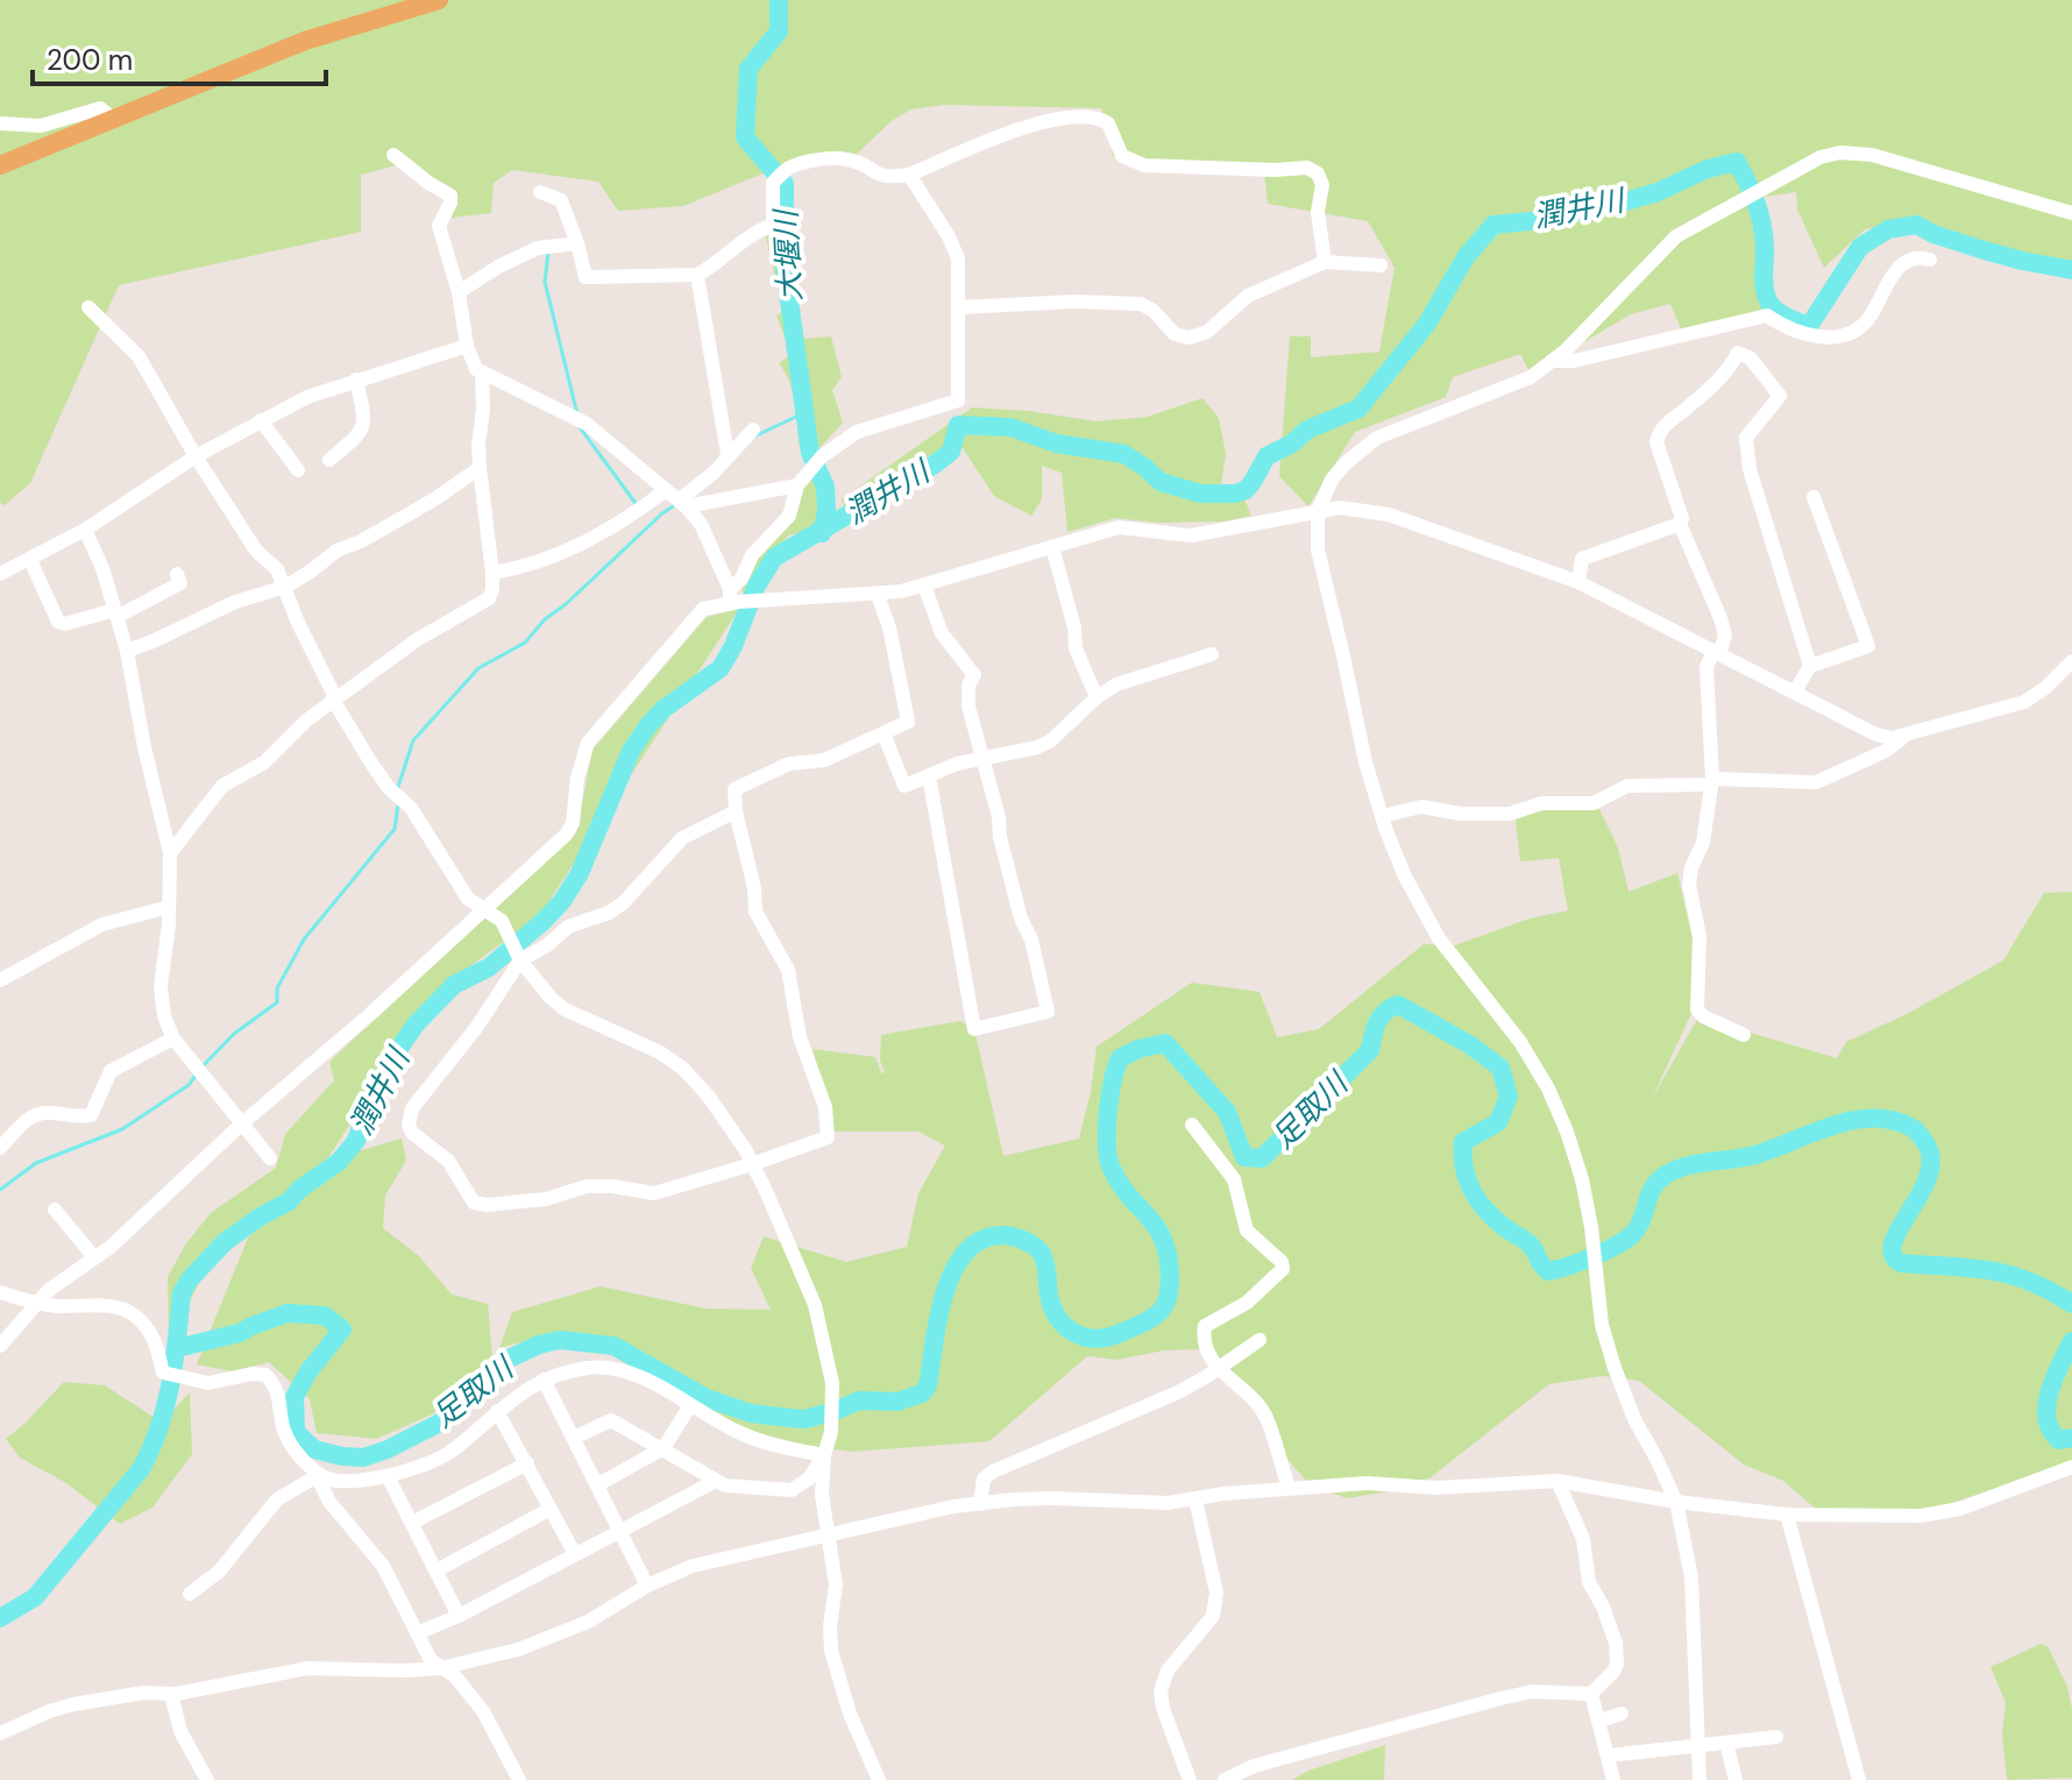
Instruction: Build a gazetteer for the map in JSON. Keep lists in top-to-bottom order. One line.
{"water":["潤井川","大堰川","足取川"],"scale_bar":"200 m"}
